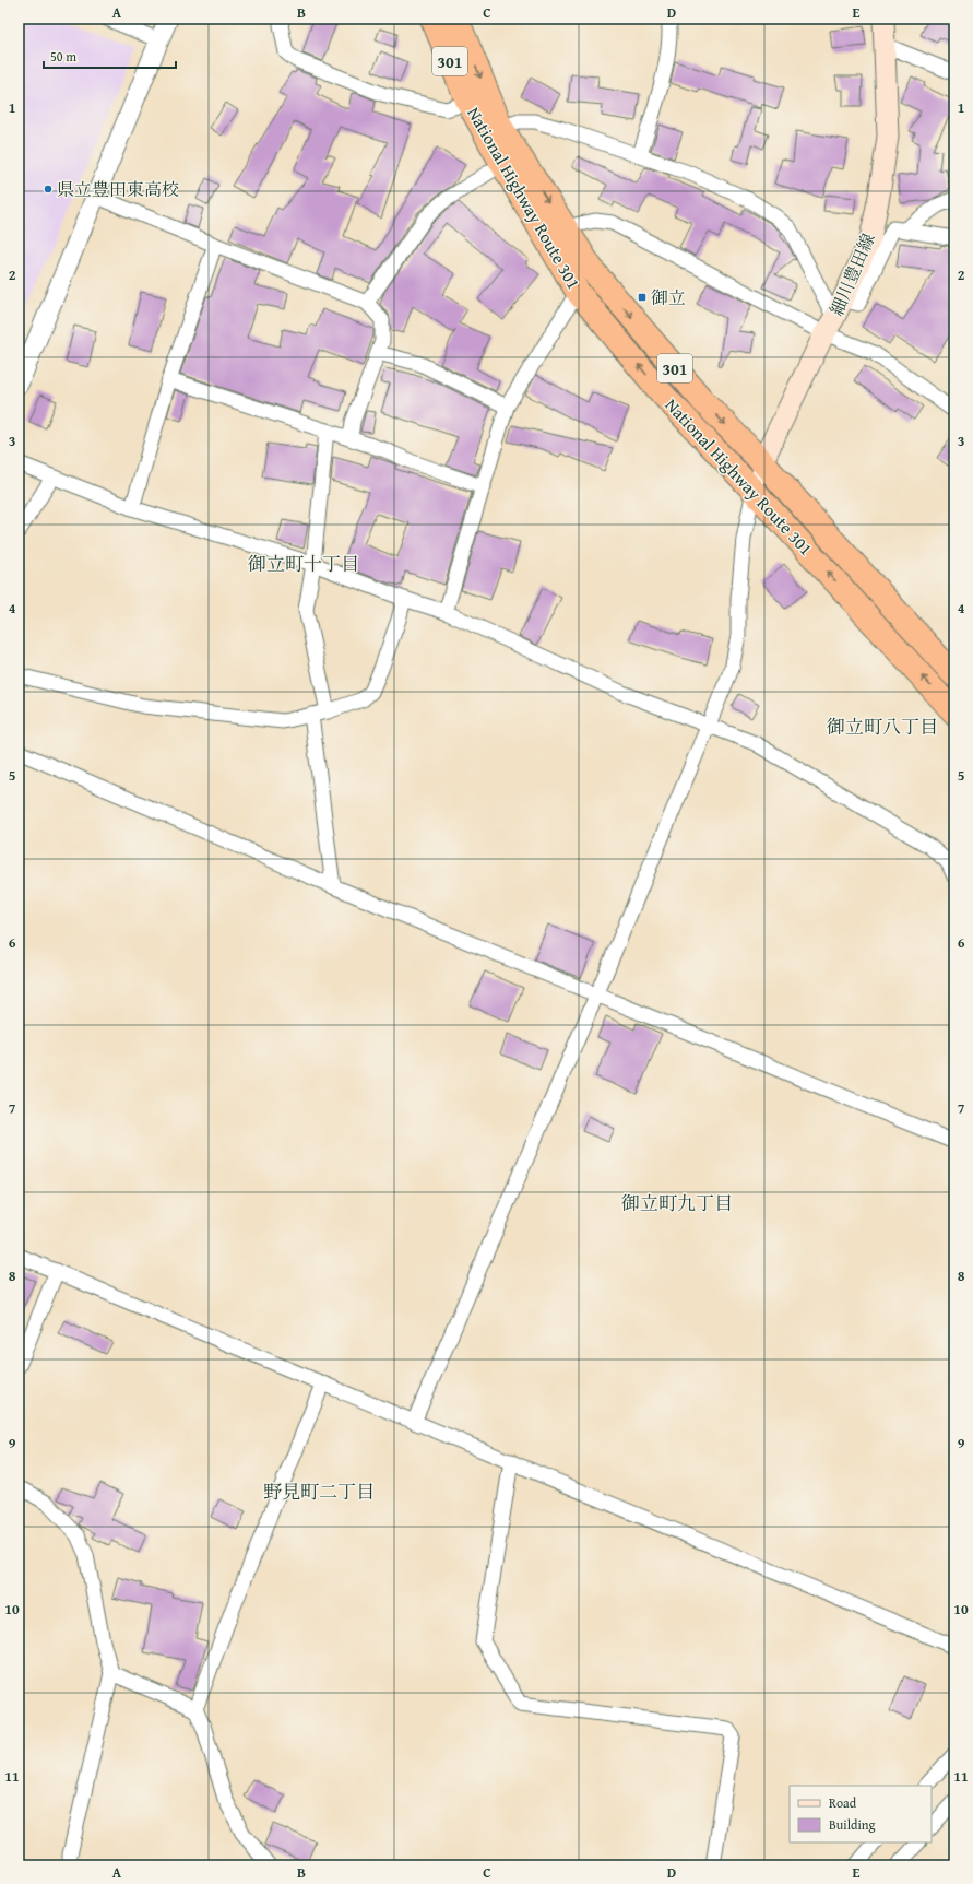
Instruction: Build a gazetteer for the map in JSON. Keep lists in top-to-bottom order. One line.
{"streets":{"highway":["301","National Highway Route 301"],"main road":["細川豊田線"]},"crossings":[["National Highway Route 301","細川豊田線"]],"districts":["御立町十丁目","御立町八丁目","御立町九丁目","野見町二丁目"],"places":{"other":["県立豊田東高校"],"transit":["御立"]},"legend":["Road","Building"],"scale_bar":"50 m","grid":{"columns":["A","B","C","D","E"],"rows":["1","2","3","4","5","6","7","8","9","10","11"]}}
